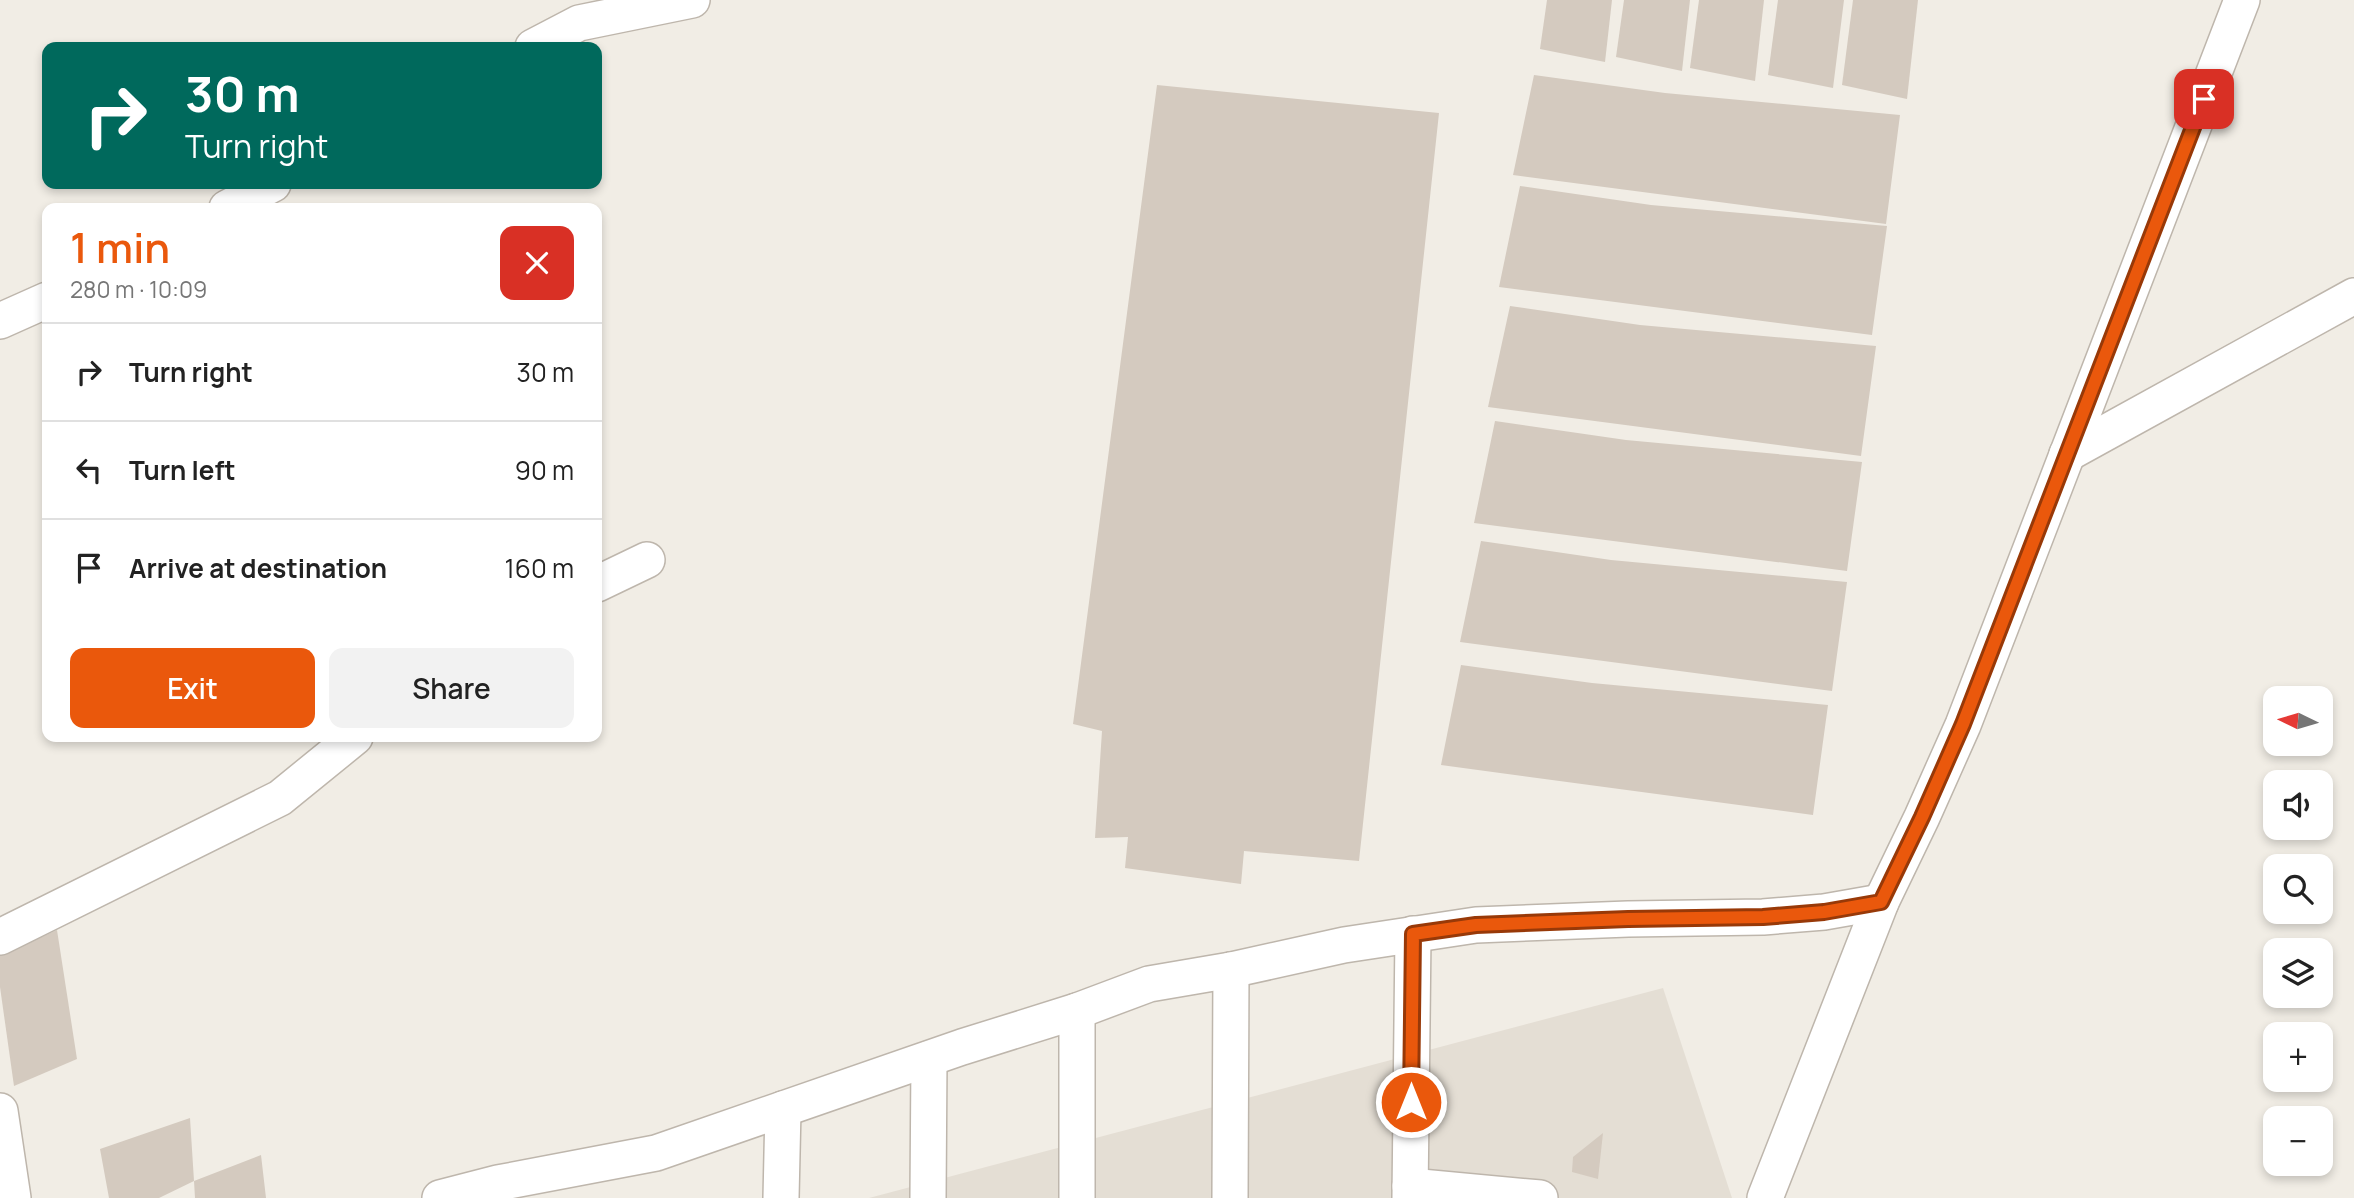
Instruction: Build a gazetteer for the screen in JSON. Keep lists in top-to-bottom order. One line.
{"north":"left","page":{"turn":["30 m","Turn right"],"heading":["1 min","280 m · 10:09"],"list":[{"name":"Turn right","value":"30 m"},{"name":"Turn left","value":"90 m"},{"name":"Arrive at destination","value":"160 m"}],"buttons":["Exit","Share"],"map_buttons":["+","−"]}}
